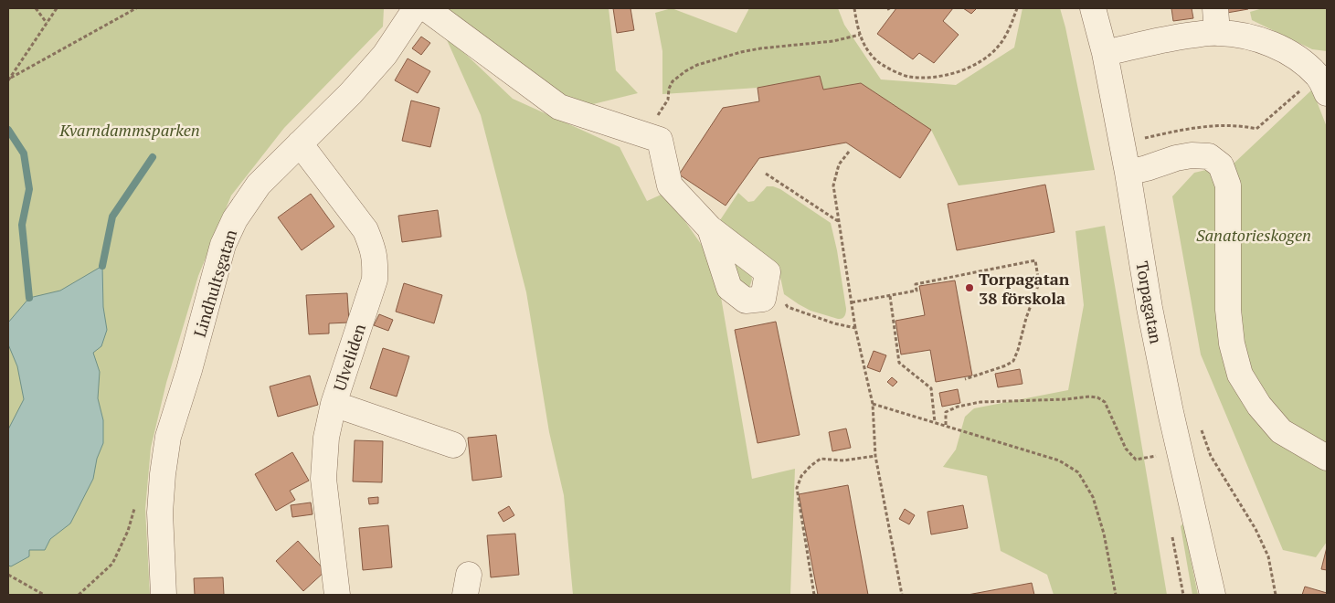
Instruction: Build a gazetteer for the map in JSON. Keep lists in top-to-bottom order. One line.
{"streets":{"street":["Lindhultsgatan","Torpagatan","Ulveliden"]},"crossings":[["Lindhultsgatan","Ulveliden"]],"parks":["Kvarndammsparken","Sanatorieskogen"],"places":["Torpagatan 38 förskola"]}
